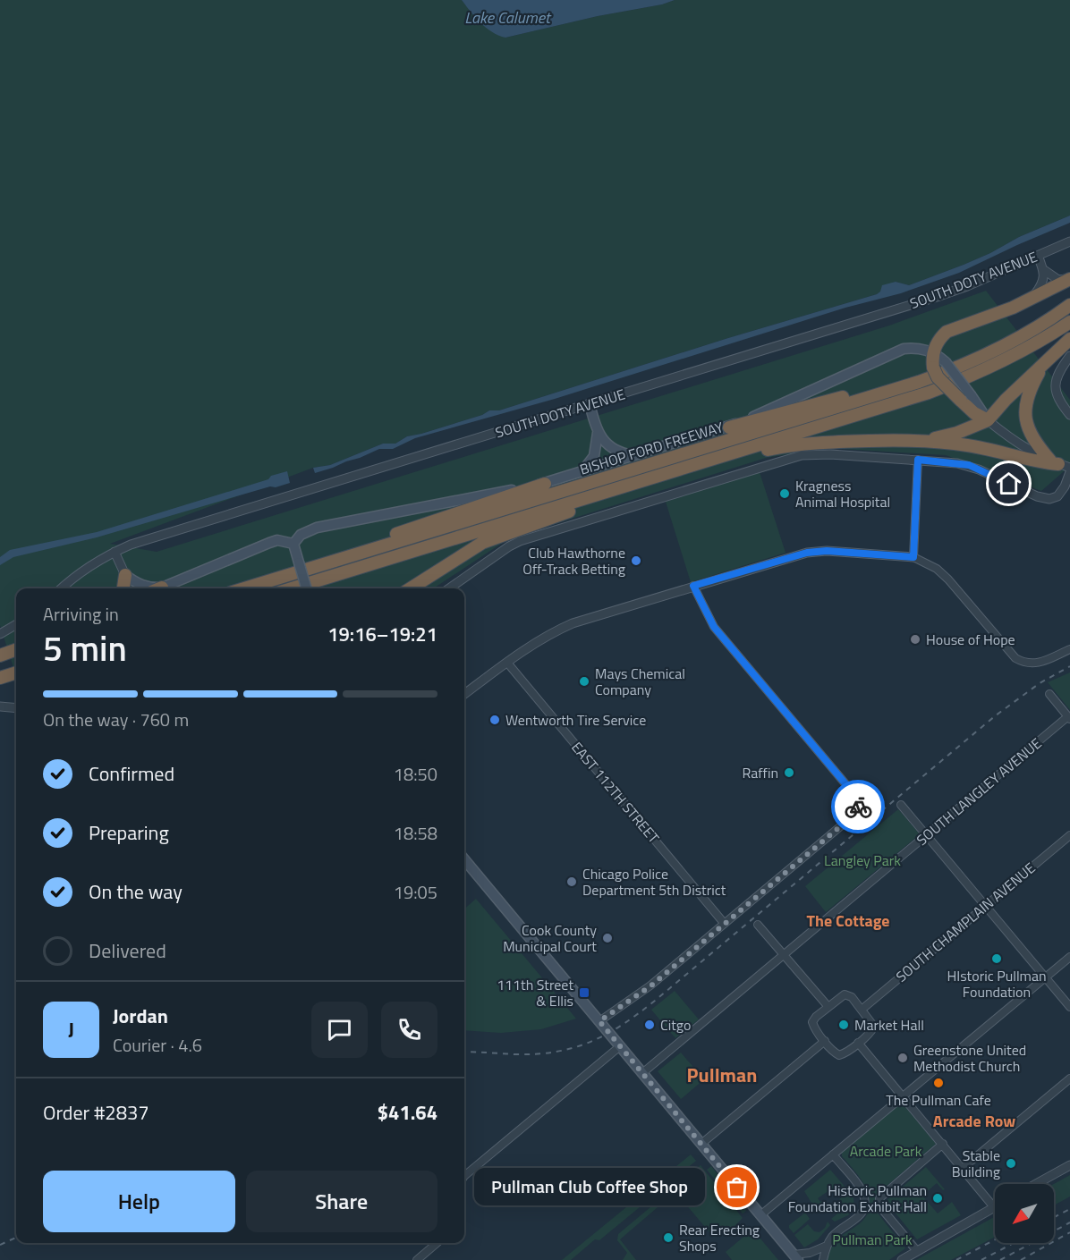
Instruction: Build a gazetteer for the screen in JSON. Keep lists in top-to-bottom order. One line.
{"streets":{"highway":["BISHOP FORD FREEWAY"],"street":["SOUTH DOTY AVENUE","SOUTH LANGLEY AVENUE","EAST 112TH STREET","SOUTH CHAMPLAIN AVENUE"]},"districts":["The Cottage","Pullman","Arcade Row"],"water":["Lake Calumet"],"parks":["Langley Park","Arcade Park","Pullman Park"],"places":{"other":["Kragness Animal Hospital","Club Hawthorne Off-Track Betting","House of Hope","Mays Chemical Company","Wentworth Tire Service","Raffin","Chicago Police Department 5th District","Cook County Municipal Court","HIstoric Pullman Foundation","Citgo","Market Hall","Greenstone United Methodist Church","The Pullman Cafe","Stable Building","Pullman Club Coffee Shop","Historic Pullman Foundation Exhibit Hall","Rear Erecting Shops"],"transit":["111th Street & Ellis"]},"north":"bottom left","page":{"heading":["5 min","Arriving in","19:16–19:21"],"panel":["Jordan","Courier · 4.6","Order #2837","$41.64"],"bar":"On the way · 760 m","list":[["Confirmed","18:50"],["Preparing","18:58"],["On the way","19:05"],"Delivered"],"round":"J","buttons":["Help","Share"],"bubble":"Pullman Club Coffee Shop"}}
